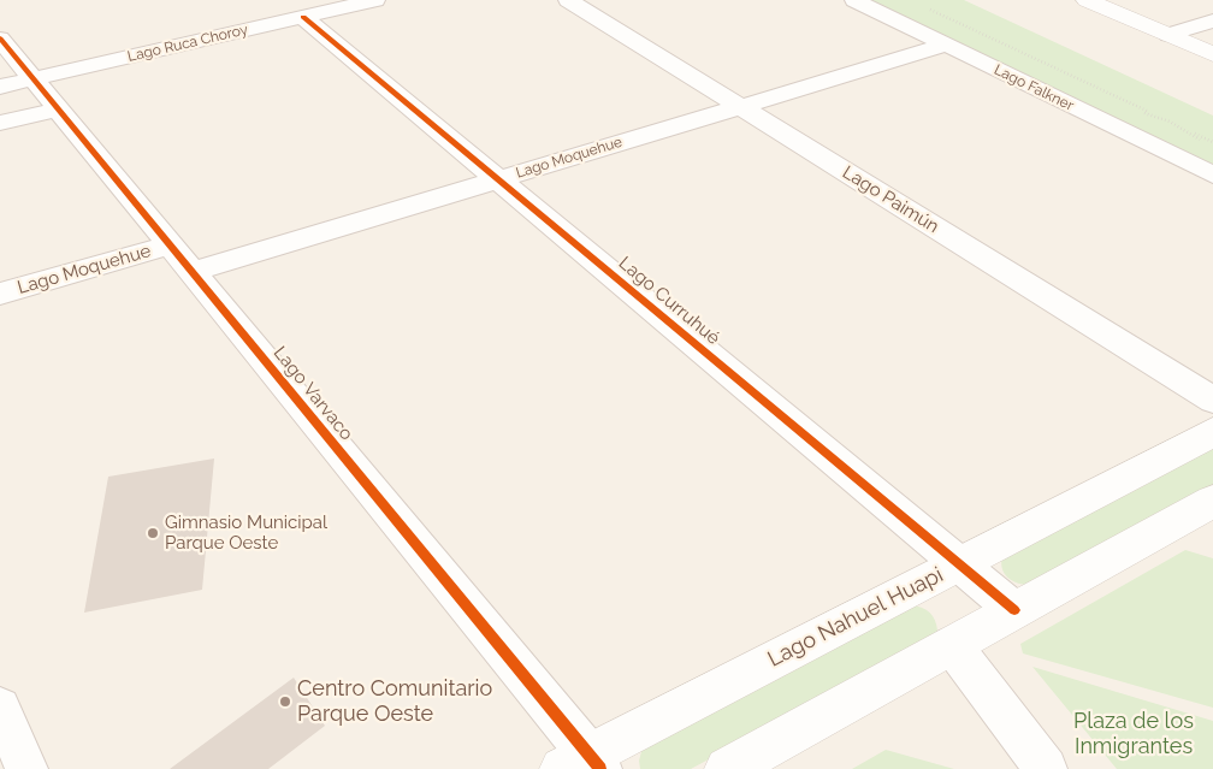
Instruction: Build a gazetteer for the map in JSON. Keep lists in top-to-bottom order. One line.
{"streets":{"main road":["Lago Nahuel Huapi"],"street":["Lago Ruca Choroy","Lago Falkner","Lago Moquehue","Lago Paimún","Lago Curruhué","Lago Varvaco"]},"crossings":[["Lago Ruca Choroy","Lago Curruhué"],["Lago Ruca Choroy","Lago Varvaco"],["Lago Falkner","Lago Moquehue"],["Lago Moquehue","Lago Paimún"],["Lago Moquehue","Lago Curruhué"],["Lago Moquehue","Lago Varvaco"],["Lago Curruhué","Lago Nahuel Huapi"],["Lago Varvaco","Lago Nahuel Huapi"]],"parks":["Plaza de los Inmigrantes"],"places":["Gimnasio Municipal Parque Oeste","Centro Comunitario Parque Oeste"]}
